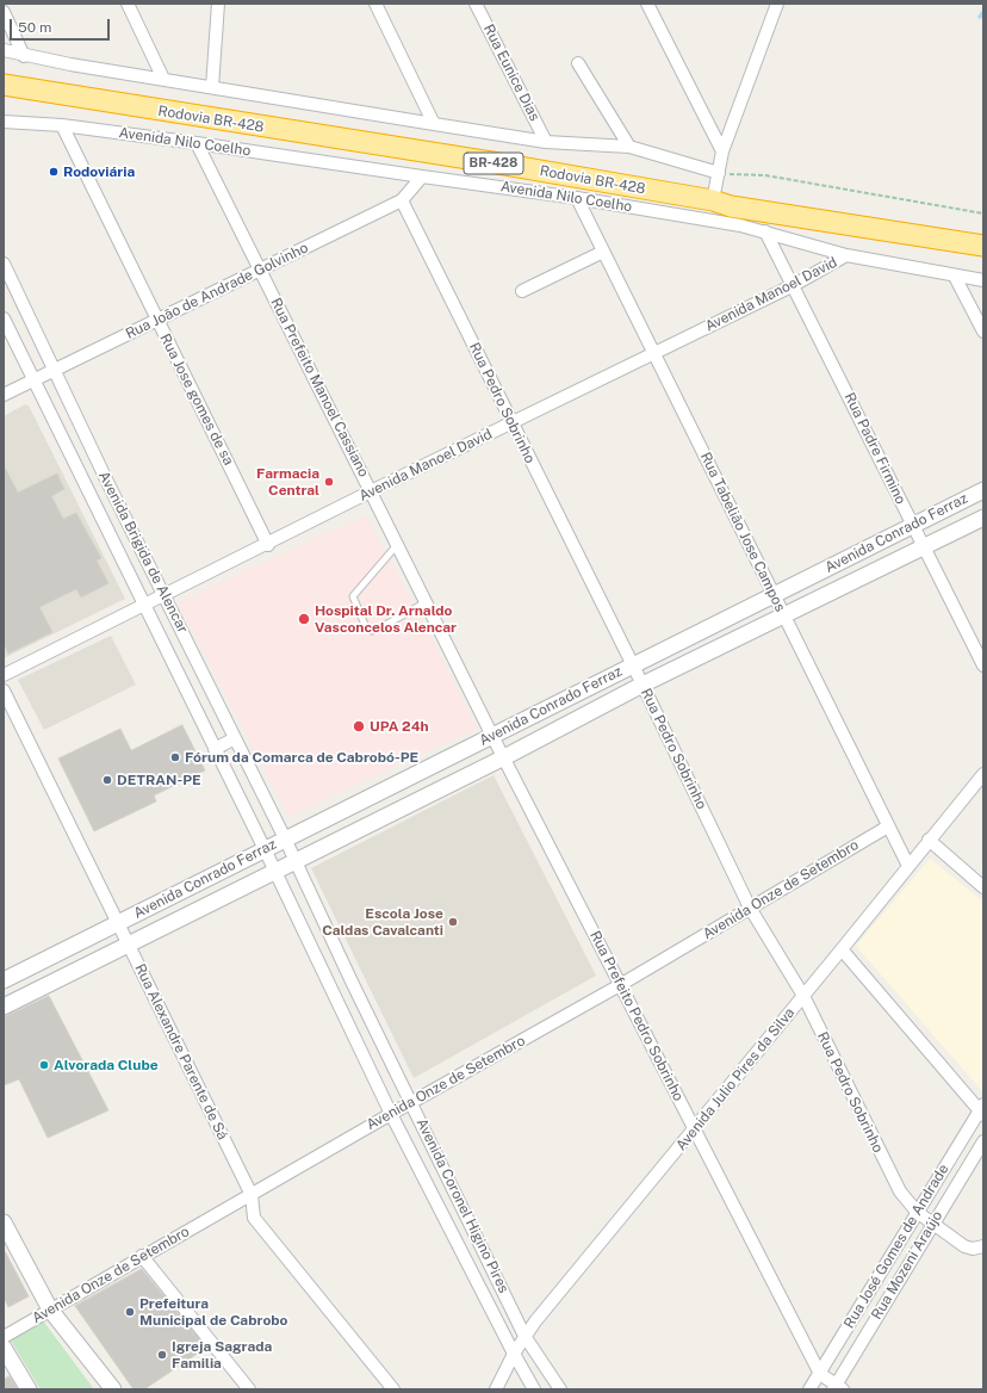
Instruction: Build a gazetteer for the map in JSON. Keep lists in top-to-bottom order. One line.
{"streets":{"highway":["Rodovia BR-428","BR-428"],"street":["Rua Eunice Dias","Avenida Nilo Coelho","Rua João de Andrade Golvinho","Avenida Manoel David","Rua Prefeito Manoel Cassiano","Rua Jose gomes de sa","Rua Pedro Sobrinho","Rua Padre Firmino","Rua Tabelião Jose Campos","Avenida Conrado Ferraz","Avenida Brigida de Alencar","Avenida Onze de Setembro","Rua Prefeito Pedro Sobrinho","Rua Alexandre Parente de Sá","Avenida Julio Pires da Silva","Avenida Coronel Higino Pires","Rua José Gomes de Andrade","Rua Mozeni Araújo"]},"crossings":[["Avenida Nilo Coelho","Rua João de Andrade Golvinho"],["Avenida Nilo Coelho","Avenida Manoel David"],["Avenida Nilo Coelho","Rua Prefeito Manoel Cassiano"],["Avenida Nilo Coelho","Rua Jose gomes de sa"],["Avenida Nilo Coelho","Rua Padre Firmino"],["Avenida Nilo Coelho","Rua Tabelião Jose Campos"],["Rua João de Andrade Golvinho","Rua Prefeito Manoel Cassiano"],["Rua João de Andrade Golvinho","Rua Jose gomes de sa"],["Rua João de Andrade Golvinho","Rua Pedro Sobrinho"],["Rua João de Andrade Golvinho","Avenida Brigida de Alencar"],["Avenida Manoel David","Rua Prefeito Manoel Cassiano"],["Avenida Manoel David","Rua Jose gomes de sa"],["Avenida Manoel David","Rua Pedro Sobrinho"],["Avenida Manoel David","Rua Padre Firmino"],["Avenida Manoel David","Rua Tabelião Jose Campos"],["Avenida Manoel David","Avenida Brigida de Alencar"],["Rua Prefeito Manoel Cassiano","Avenida Conrado Ferraz"],["Rua Prefeito Manoel Cassiano","Rua Prefeito Pedro Sobrinho"],["Rua Pedro Sobrinho","Avenida Conrado Ferraz"],["Rua Pedro Sobrinho","Avenida Onze de Setembro"],["Rua Pedro Sobrinho","Avenida Julio Pires da Silva"],["Rua Pedro Sobrinho","Rua José Gomes de Andrade"],["Rua Pedro Sobrinho","Rua Mozeni Araújo"],["Rua Padre Firmino","Avenida Conrado Ferraz"],["Rua Tabelião Jose Campos","Avenida Conrado Ferraz"],["Rua Tabelião Jose Campos","Avenida Onze de Setembro"],["Rua Tabelião Jose Campos","Avenida Julio Pires da Silva"],["Avenida Conrado Ferraz","Avenida Brigida de Alencar"],["Avenida Conrado Ferraz","Rua Prefeito Pedro Sobrinho"],["Avenida Conrado Ferraz","Rua Alexandre Parente de Sá"],["Avenida Conrado Ferraz","Avenida Coronel Higino Pires"],["Avenida Brigida de Alencar","Avenida Coronel Higino Pires"],["Avenida Onze de Setembro","Rua Prefeito Pedro Sobrinho"],["Avenida Onze de Setembro","Rua Alexandre Parente de Sá"],["Avenida Onze de Setembro","Avenida Coronel Higino Pires"],["Rua Prefeito Pedro Sobrinho","Avenida Julio Pires da Silva"],["Rua Prefeito Pedro Sobrinho","Rua José Gomes de Andrade"],["Rua Prefeito Pedro Sobrinho","Rua Mozeni Araújo"],["Avenida Julio Pires da Silva","Avenida Coronel Higino Pires"]],"places":["Rodoviária","Farmacia Central","Hospital Dr. Arnaldo Vasconcelos Alencar","UPA 24h","Fórum da Comarca de Cabrobó-PE","DETRAN-PE","Escola Jose Caldas Cavalcanti","Alvorada Clube","Prefeitura Municipal de Cabrobo","Igreja Sagrada Familia"],"scale_bar":"50 m"}
